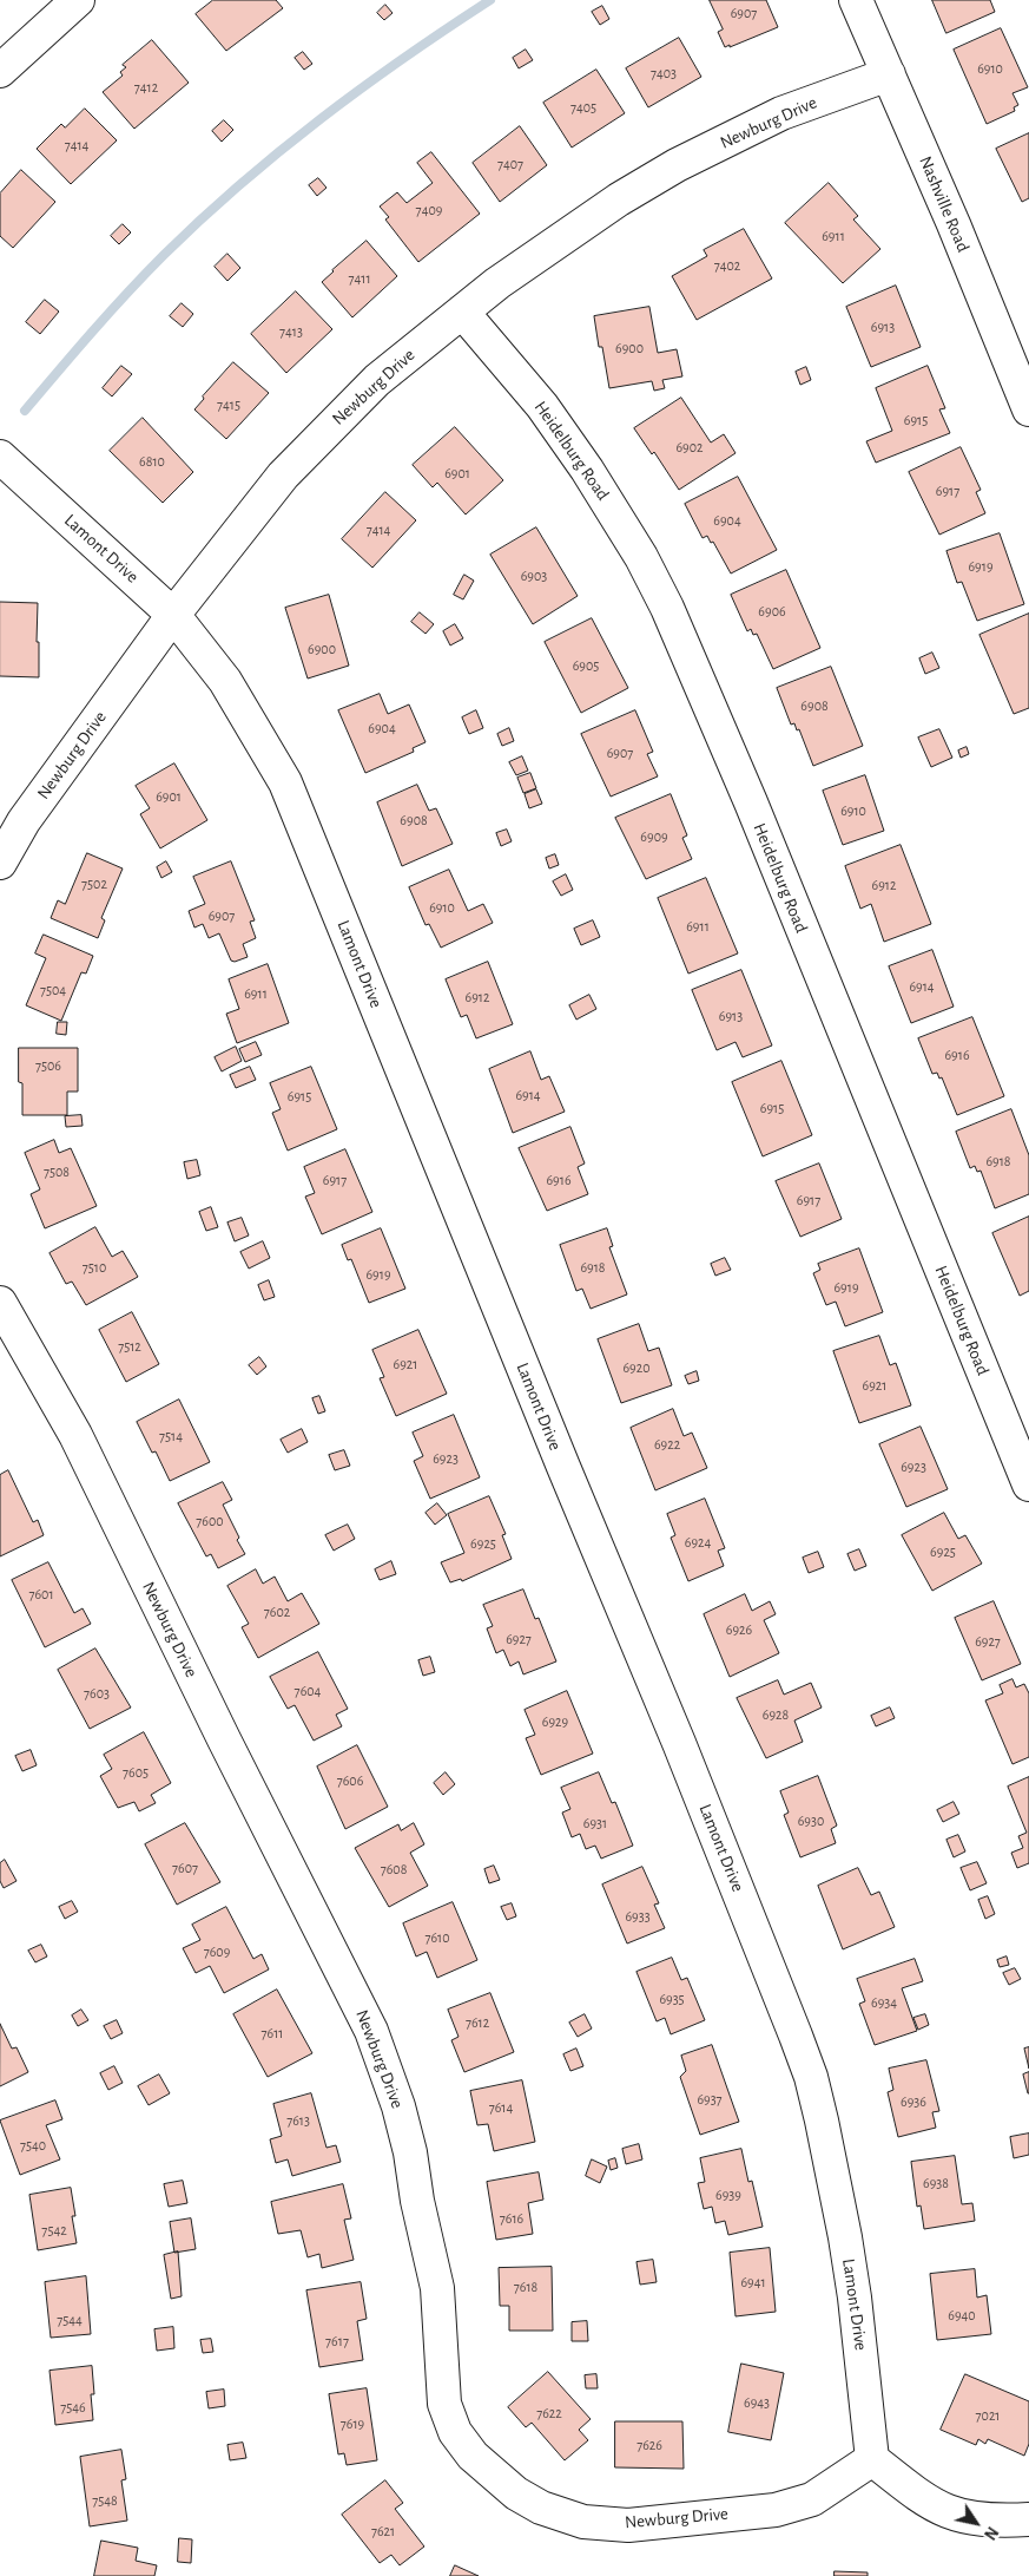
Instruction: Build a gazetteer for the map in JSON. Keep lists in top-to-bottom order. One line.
{"streets":{"street":["Newburg Drive","Nashville Road","Heidelburg Road","Lamont Drive"]},"crossings":[["Newburg Drive","Nashville Road"],["Newburg Drive","Heidelburg Road"],["Newburg Drive","Lamont Drive"]],"house_numbers":["6907","6910","7403","7412","7405","7414","7407","7409","6911","7402","7411","6913","7413","6900","7415","6915","6902","6810","6901","6917","6904","7414","6919","6903","6906","6900","6905","6908","6904","6907","6901","6910","6908","6909","7502","6912","6910","6907","6911","6914","7504","6911","6912","6913","6916","7506","6914","6915","6915","6918","7508","6917","6916","6917","7510","6918","6919","6919","7512","6921","6920","6921","7514","6922","6923","6923","7600","6924","6925","6925","7601","7602","6926","6927","6927","7604","7603","6928","6929","7605","7606","6930","6931","7607","7608","6933","7610","7609","6935","6934","7612","7611","6937","6936","7614","7613","7540","6938","6939","7616","7542","6941","7618","6940","7544","7617","6943","7546","7622","7021","7619","7626","7548","7621"],"north":"bottom right"}
